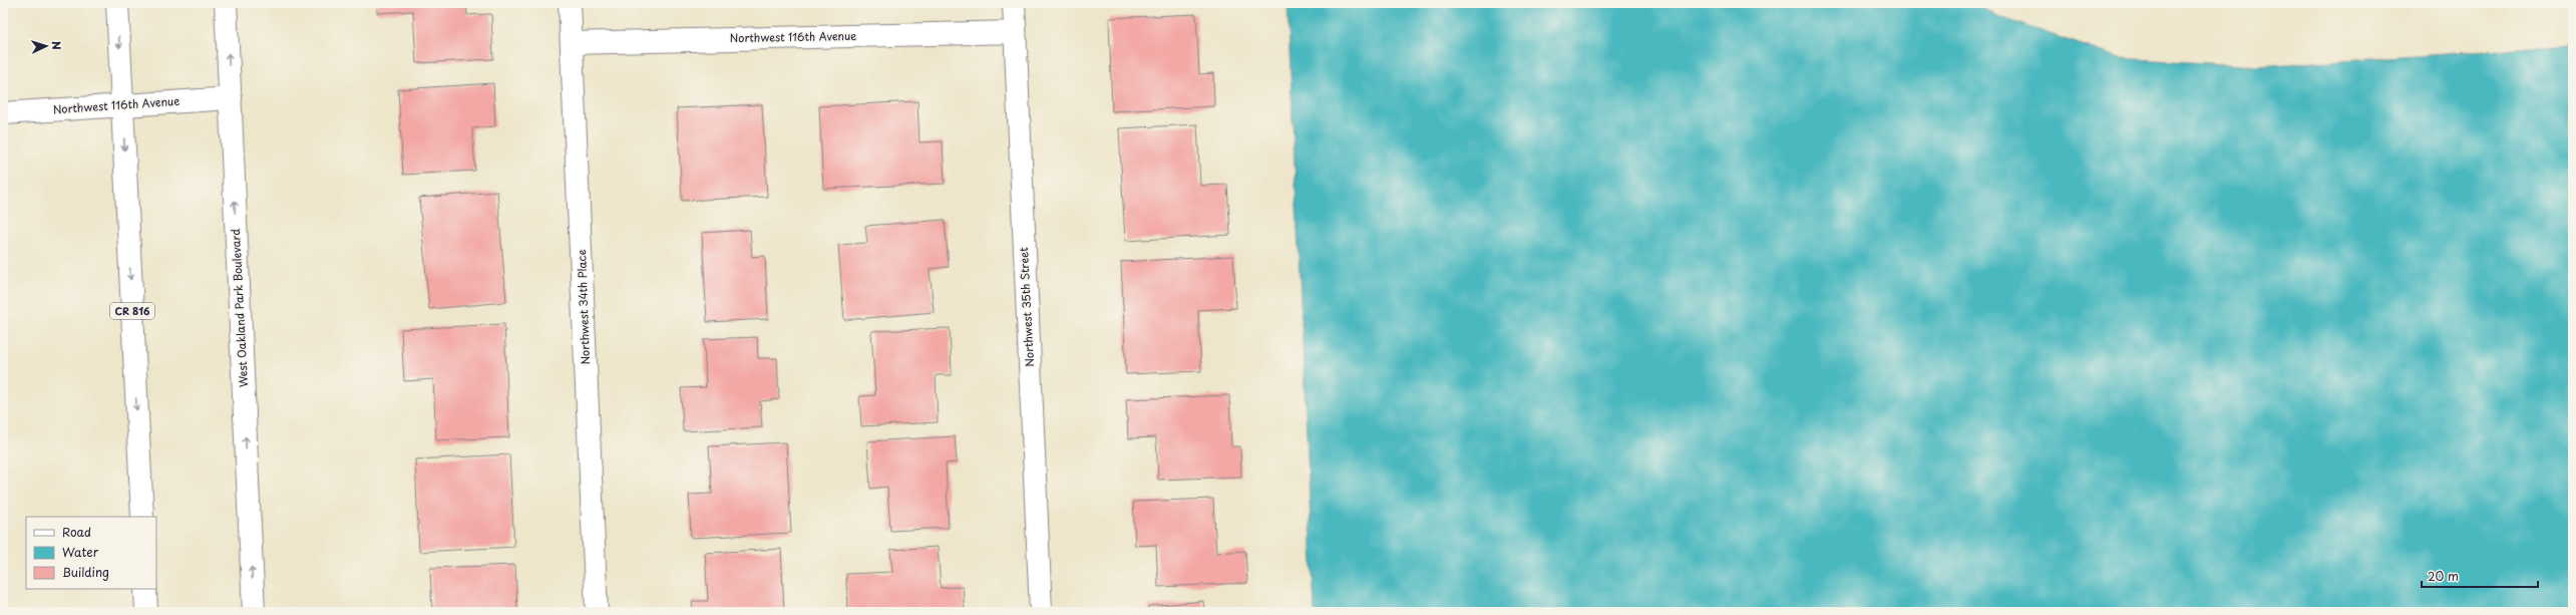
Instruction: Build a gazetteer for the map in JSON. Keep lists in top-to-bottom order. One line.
{"streets":{"street":["Northwest 116th Avenue","Northwest 34th Place","Northwest 35th Street","West Oakland Park Boulevard","CR 816"]},"crossings":[["Northwest 116th Avenue","Northwest 34th Place"],["Northwest 116th Avenue","Northwest 35th Street"],["Northwest 116th Avenue","West Oakland Park Boulevard"],["Northwest 116th Avenue","CR 816"]],"legend":["Road","Water","Building"],"scale_bar":"20 m","north":"right"}
